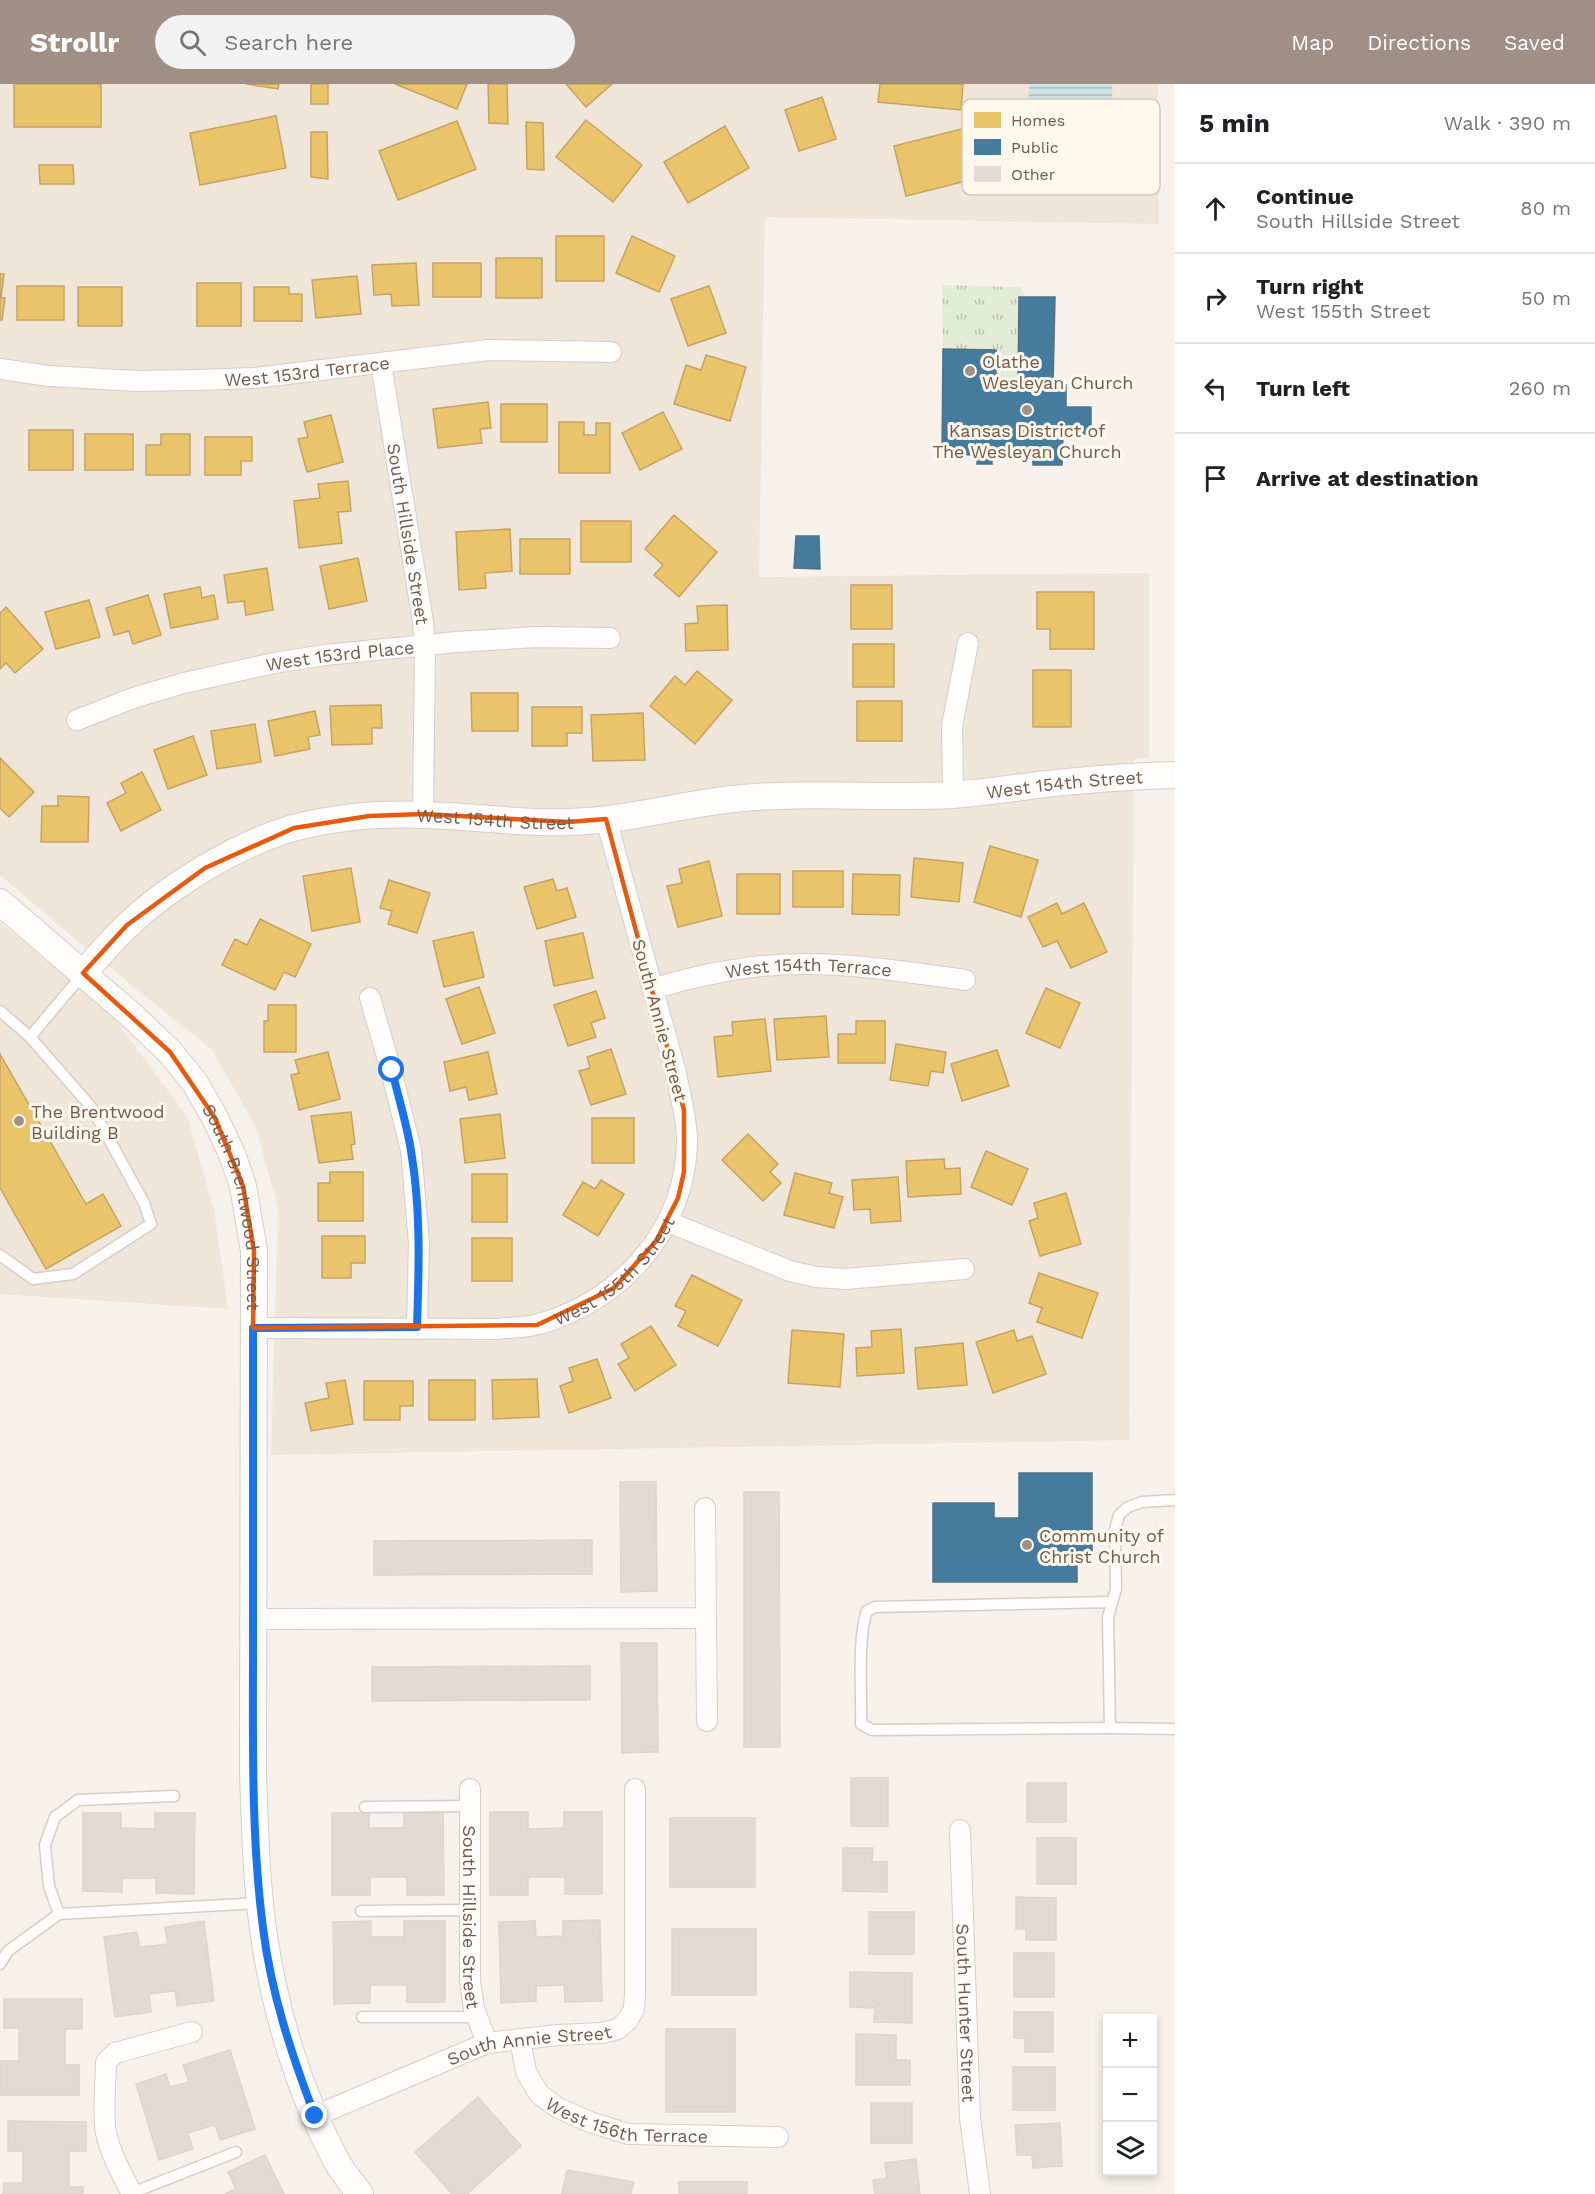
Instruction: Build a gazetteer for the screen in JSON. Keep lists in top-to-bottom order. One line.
{"streets":{"street":["West 153rd Terrace","South Hillside Street","West 153rd Place","West 154th Street","West 154th Terrace","South Annie Street","South Brentwood Street","West 155th Street","South Hunter Street","West 156th Terrace"]},"crossings":[["West 153rd Terrace","South Hillside Street"],["South Hillside Street","West 153rd Place"],["South Hillside Street","West 154th Street"],["South Hillside Street","South Annie Street"],["West 154th Street","South Annie Street"],["West 154th Street","South Brentwood Street"],["West 154th Terrace","South Annie Street"],["South Annie Street","South Brentwood Street"],["South Annie Street","West 155th Street"],["South Annie Street","West 156th Terrace"],["South Brentwood Street","West 155th Street"]],"places":["Olathe Wesleyan Church","Kansas District of The Wesleyan Church","The Brentwood Building B","Community of Christ Church"],"legend":["Homes","Public","Other"],"page":{"header":"Strollr","search":"Search here","nav":["Map","Directions","Saved"],"heading":["5 min","Walk · 390 m"],"list":[["Continue","South Hillside Street","80 m"],["Turn right","West 155th Street","50 m"],["Turn left","260 m"],"Arrive at destination"],"map_buttons":["+","−"]}}
